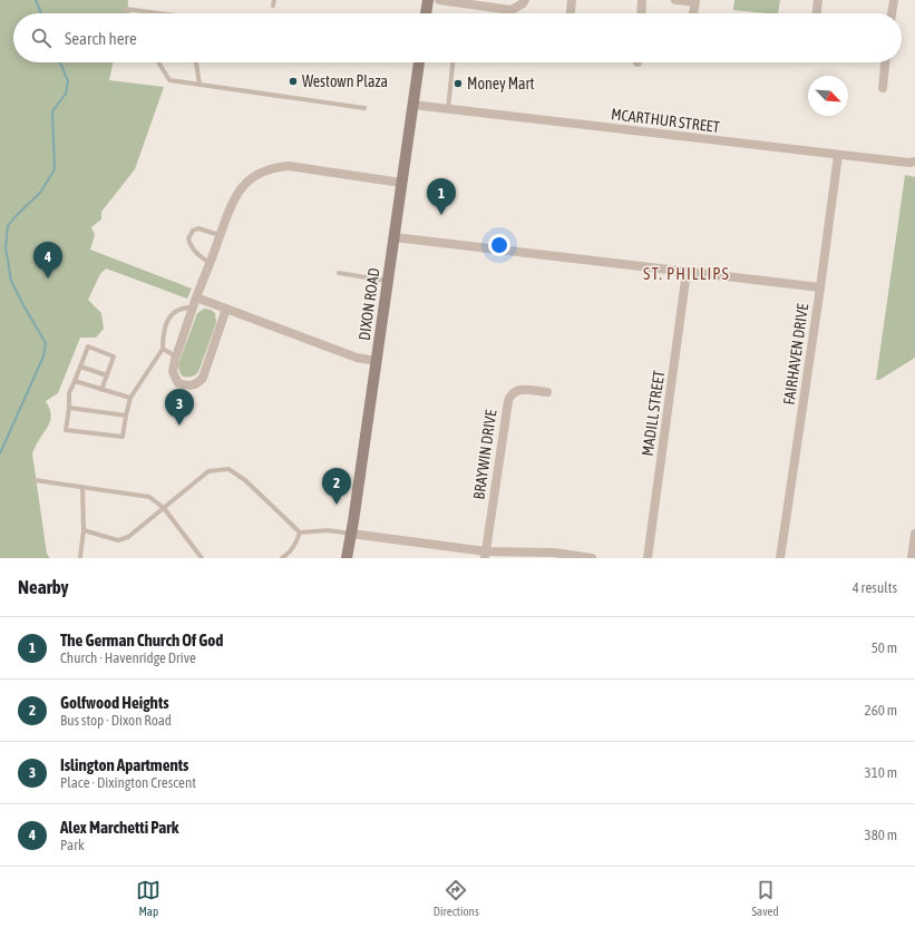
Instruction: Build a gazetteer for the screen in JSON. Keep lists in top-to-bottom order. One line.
{"streets":{"main road":["DIXON ROAD"],"street":["MCARTHUR STREET","FAIRHAVEN DRIVE","MADILL STREET","BRAYWIN DRIVE"]},"crossings":[["MCARTHUR STREET","DIXON ROAD"],["MCARTHUR STREET","FAIRHAVEN DRIVE"]],"districts":["ST. PHILLIPS"],"places":["Westown Plaza","Money Mart"],"north":"bottom right","page":{"search":"Search here","pins":["1","4","3","2"],"heading":["Nearby","4 results"],"list":[{"mark":"1","name":"The German Church Of God","note":"Church · Havenridge Drive","value":"50 m"},{"mark":"2","name":"Golfwood Heights","note":"Bus stop · Dixon Road","value":"260 m"},{"mark":"3","name":"Islington Apartments","note":"Place · Dixington Crescent","value":"310 m"},{"mark":"4","name":"Alex Marchetti Park","note":"Park","value":"380 m"}],"nav":["Map","Directions","Saved"]}}
